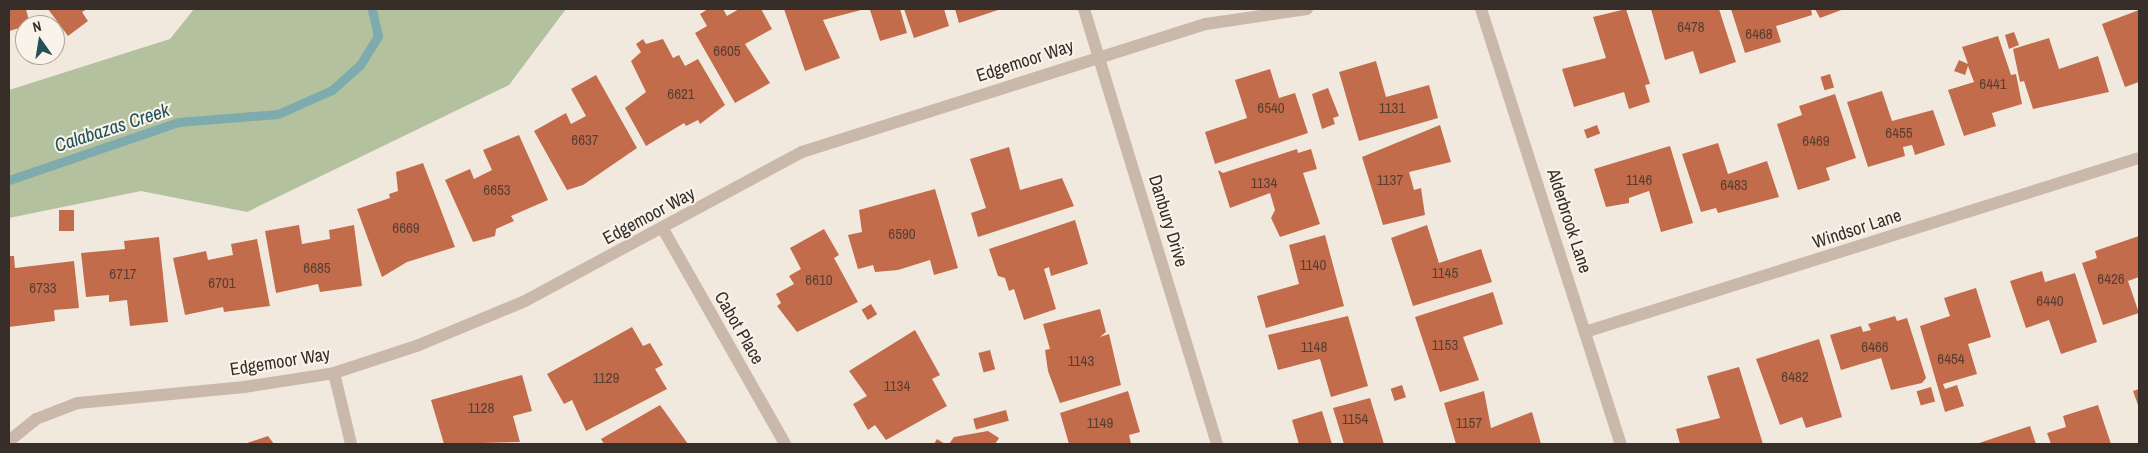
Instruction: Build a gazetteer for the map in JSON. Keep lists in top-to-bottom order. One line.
{"streets":{"street":["Edgemoor Way","Danbury Drive","Alderbrook Lane","Windsor Lane","Cabot Place"]},"crossings":[["Edgemoor Way","Danbury Drive"],["Edgemoor Way","Cabot Place"],["Alderbrook Lane","Windsor Lane"]],"water":["Calabazas Creek"],"house_numbers":["6478","6468","6605","6441","6621","6540","1131","6455","6637","6469","1137","1146","1134","6483","6653","6669","6590","1140","6685","1145","6717","6426","6610","6701","6733","6440","1153","1148","6466","6454","1143","6482","1129","1134","1128","1154","1149","1157"],"north":"top"}
